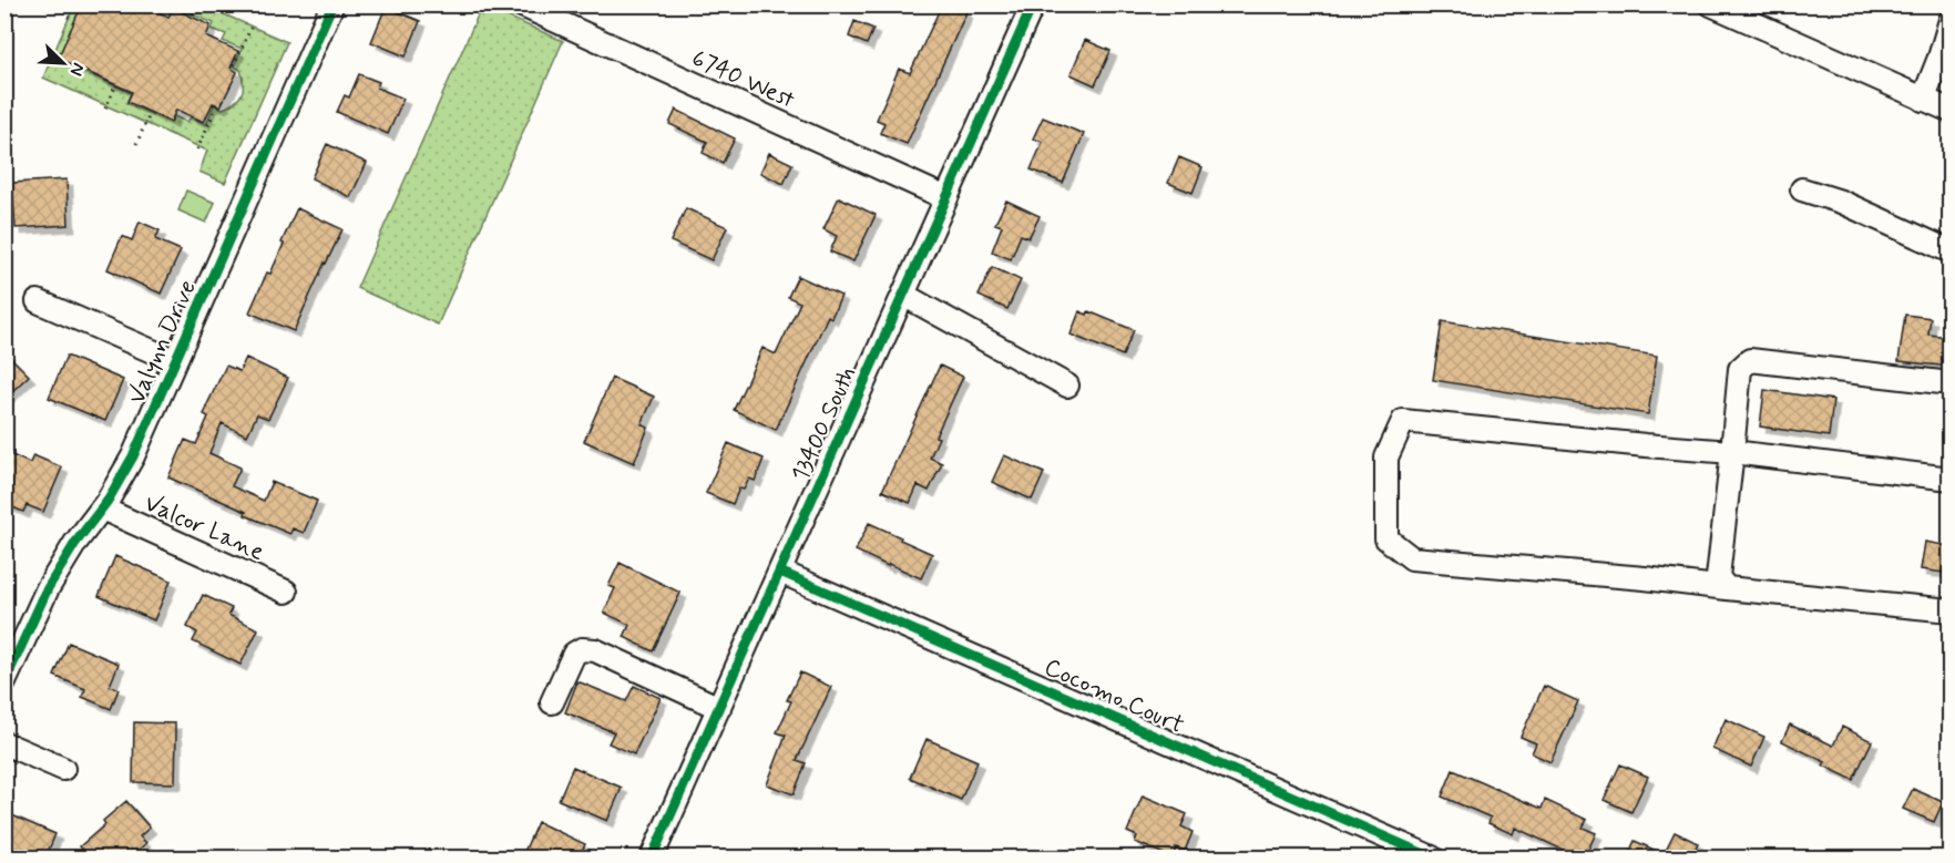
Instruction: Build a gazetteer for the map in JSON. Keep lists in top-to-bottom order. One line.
{"streets":{"street":["6740 West","Valynn Drive","13400 South","Valcor Lane","Cocomo Court"]},"crossings":[["6740 West","13400 South"],["Valynn Drive","Valcor Lane"],["13400 South","Cocomo Court"]],"north":"bottom right"}
